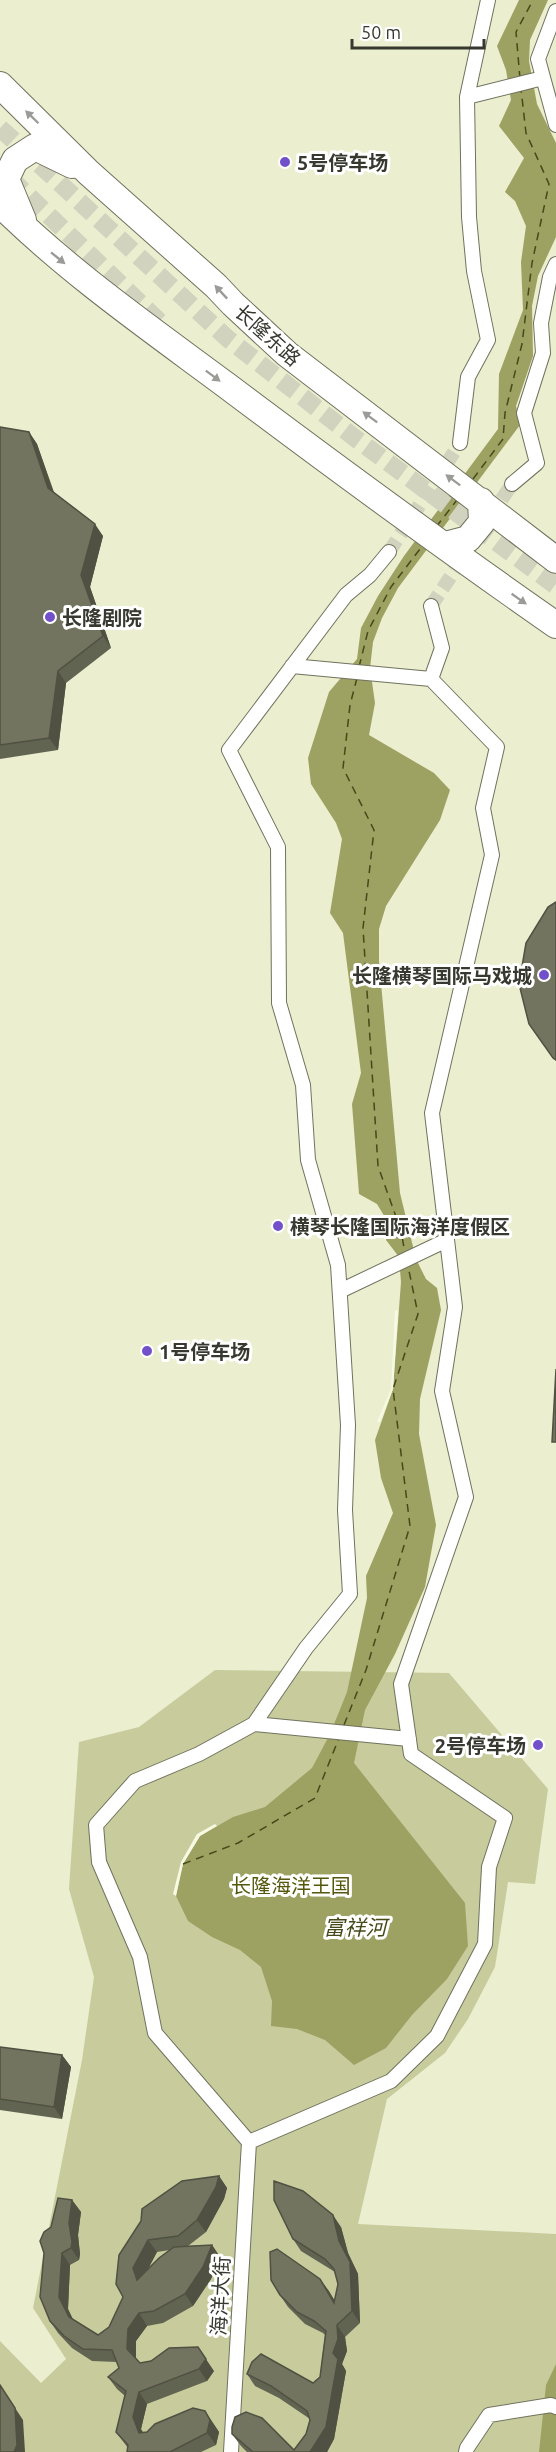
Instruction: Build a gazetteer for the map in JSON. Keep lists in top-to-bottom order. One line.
{"streets":{"main road":["长隆东路"],"street":["海洋大街"]},"water":["富祥河"],"parks":["长隆海洋王国"],"places":["5号停车场","长隆剧院","长隆横琴国际马戏城","横琴长隆国际海洋度假区","1号停车场","2号停车场"],"scale_bar":"50 m"}
